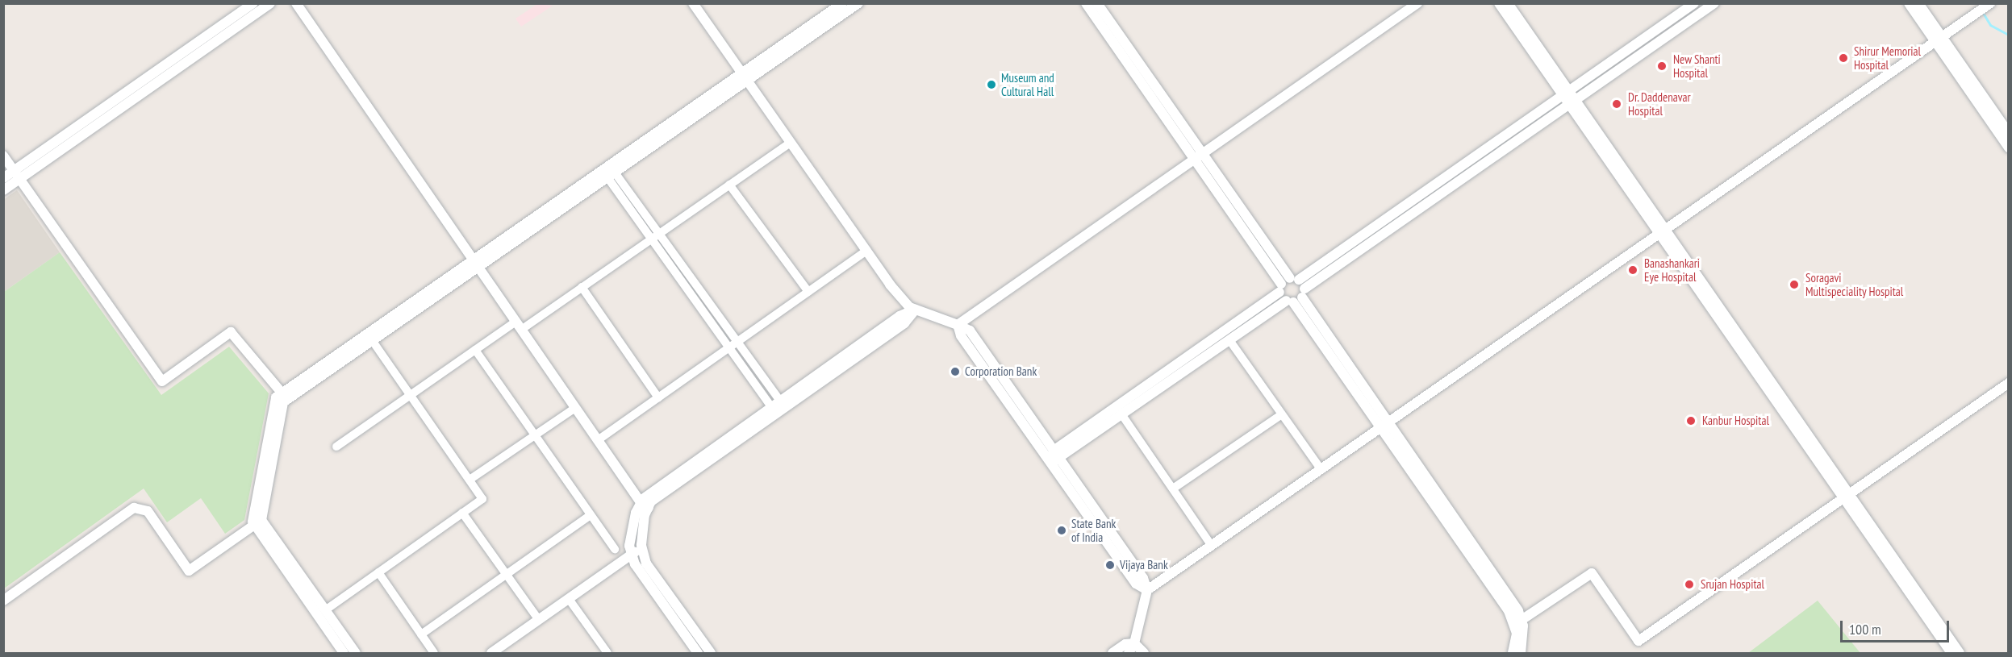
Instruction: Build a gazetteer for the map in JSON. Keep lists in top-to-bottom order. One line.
{"places":["Shirur Memorial Hospital","New Shanti Hospital","Museum and Cultural Hall","Dr. Daddenavar Hospital","Banashankari Eye Hospital","Soragavi Multispeciality Hospital","Corporation Bank","Kanbur Hospital","State Bank of India","Vijaya Bank","Srujan Hospital"],"scale_bar":"100 m"}
